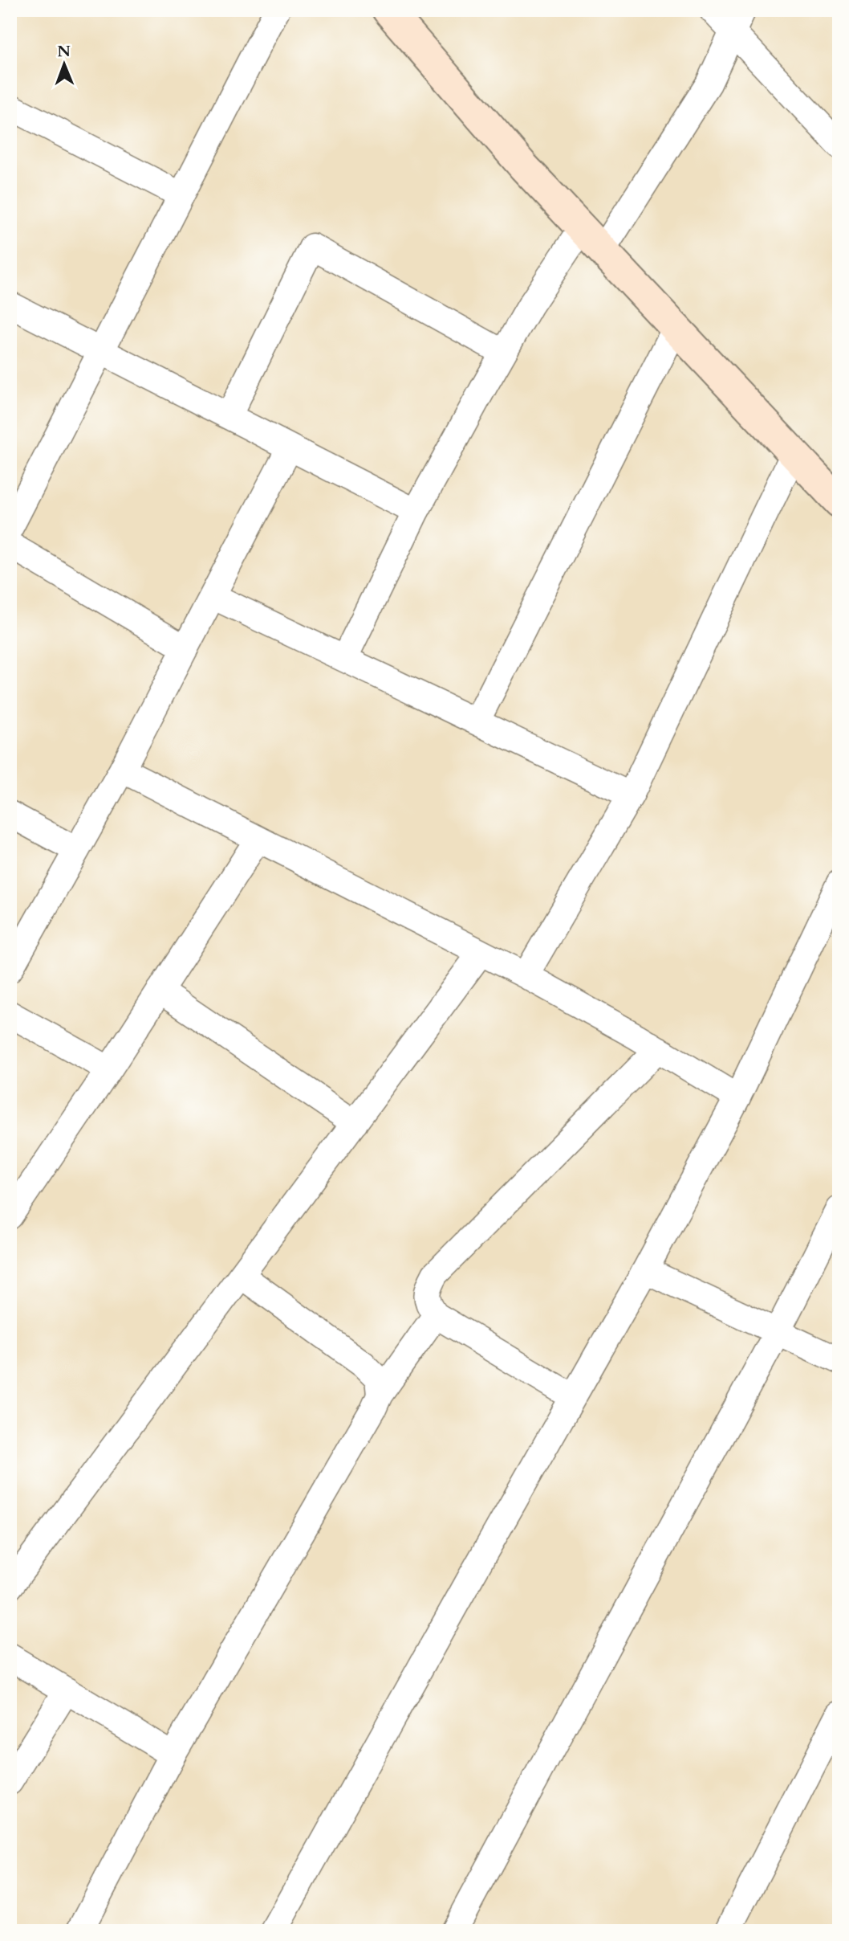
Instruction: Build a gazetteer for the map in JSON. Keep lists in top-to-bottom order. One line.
{"north":"top"}
